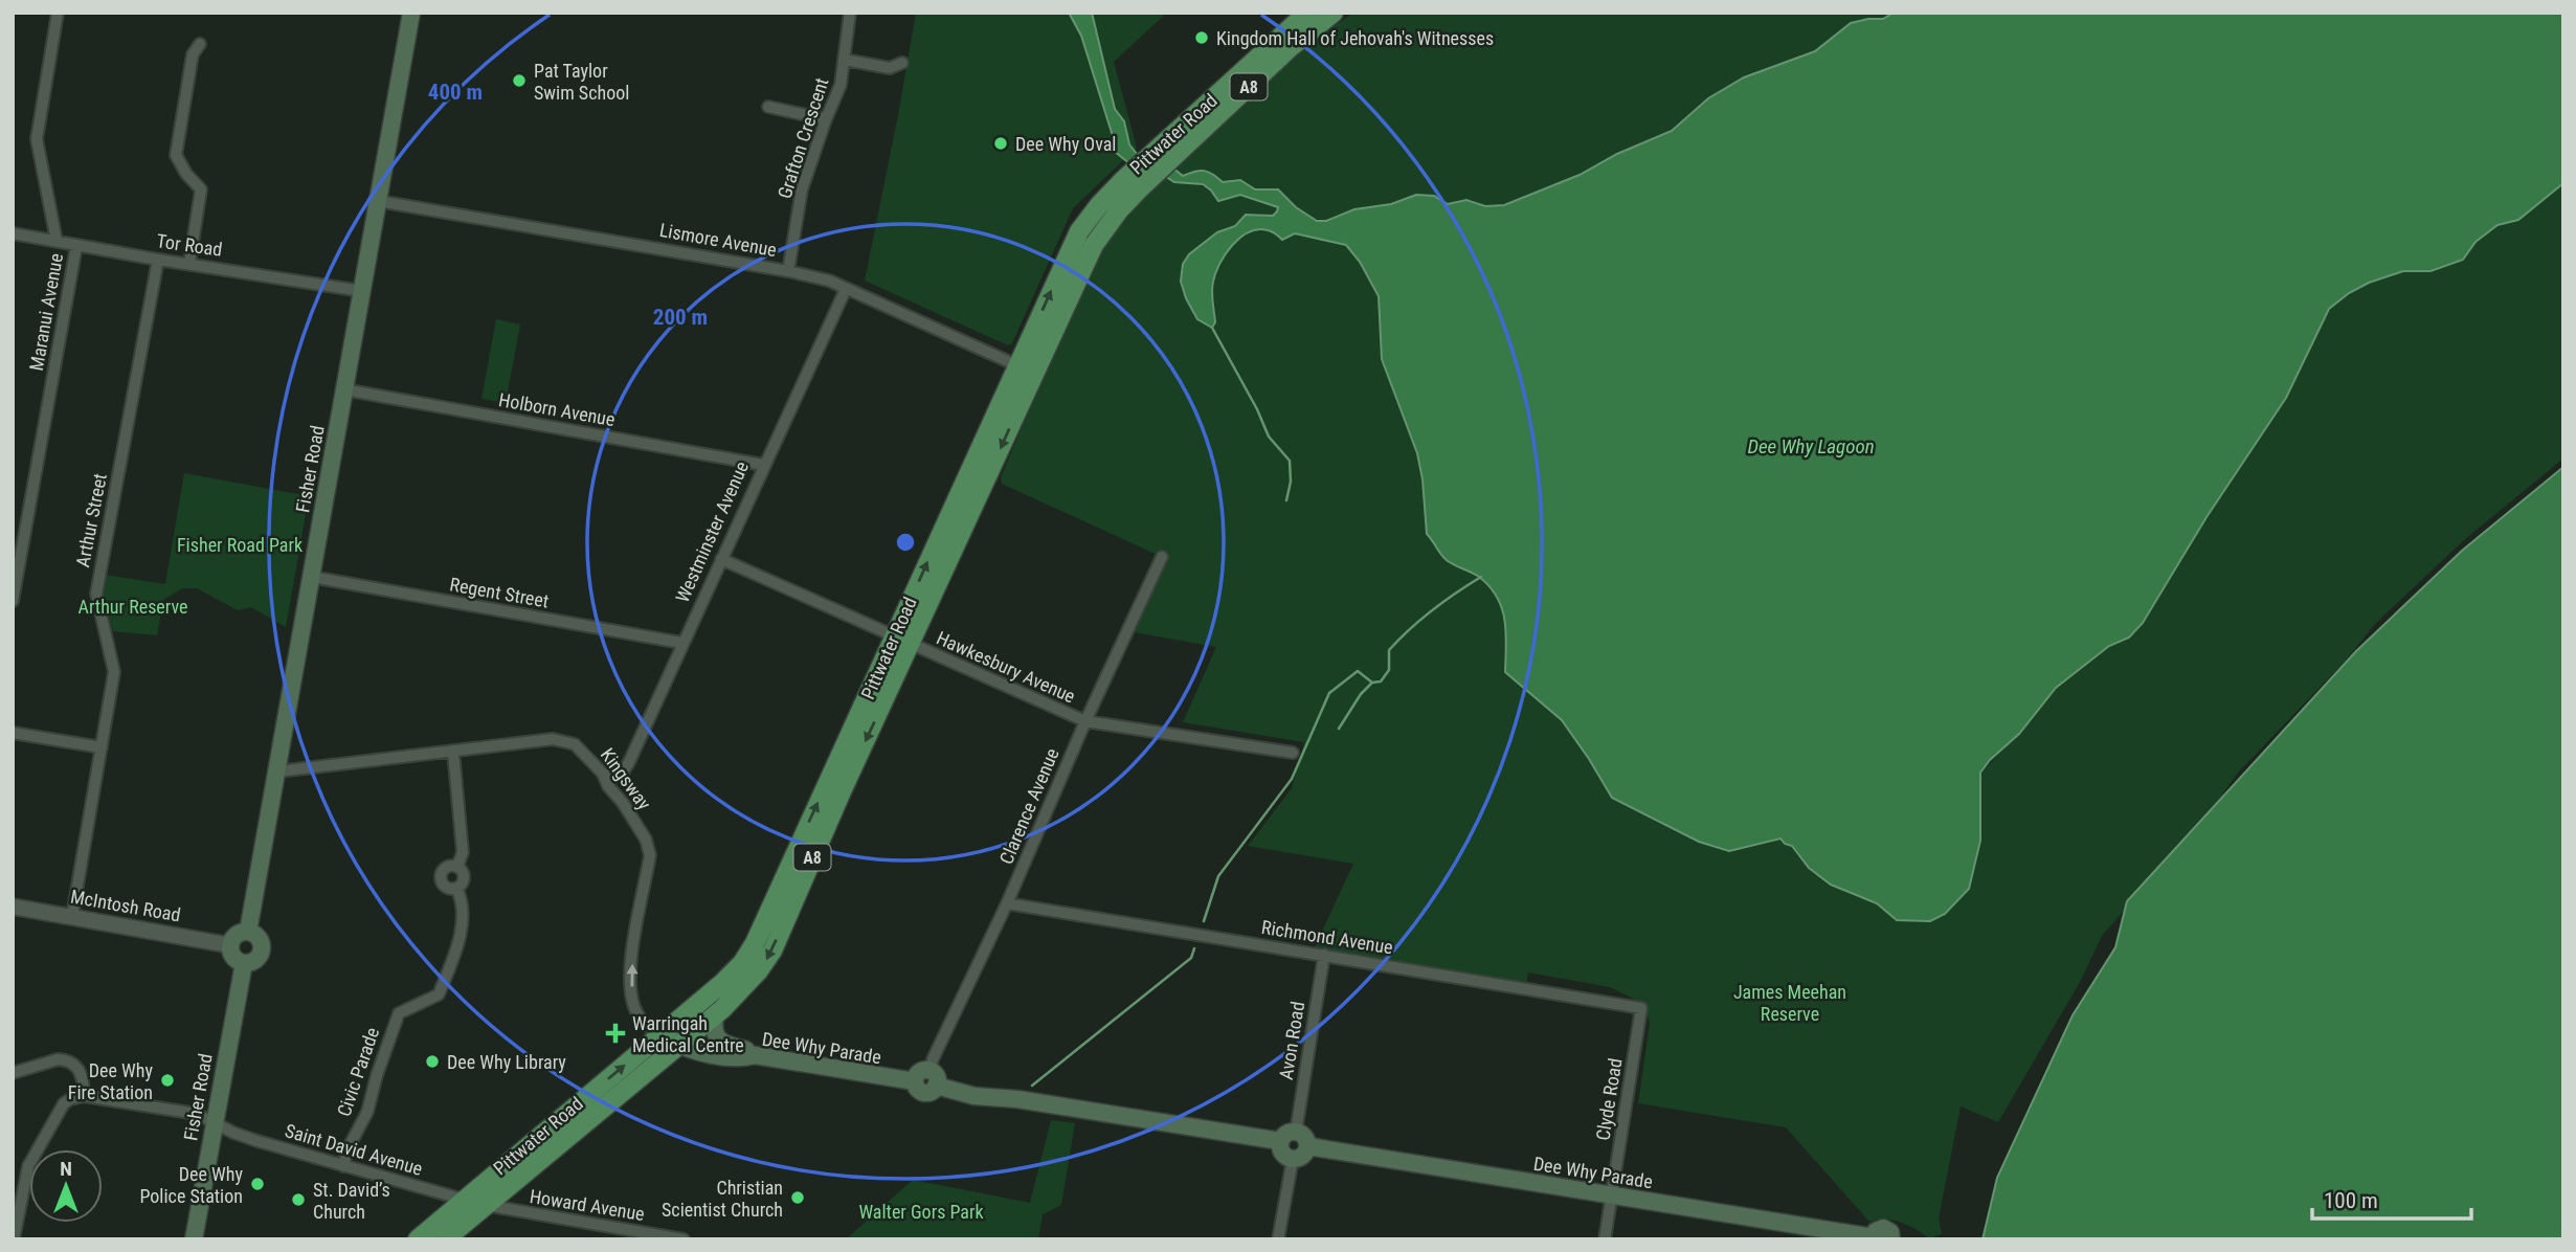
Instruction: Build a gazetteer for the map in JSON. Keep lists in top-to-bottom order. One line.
{"streets":{"highway":["A8","Pittwater Road"],"main road":["Fisher Road","Dee Why Parade"],"street":["Grafton Crescent","Lismore Avenue","Tor Road","Maranui Avenue","Holborn Avenue","Arthur Street","Westminster Avenue","Regent Street","Hawkesbury Avenue","Kingsway","Clarence Avenue","McIntosh Road","Richmond Avenue","Avon Road","Civic Parade","Clyde Road","Saint David Avenue","Howard Avenue"]},"crossings":[["Pittwater Road","Lismore Avenue"],["Pittwater Road","Hawkesbury Avenue"],["Pittwater Road","Kingsway"],["Pittwater Road","Dee Why Parade"],["Pittwater Road","Saint David Avenue"],["Pittwater Road","Howard Avenue"],["Grafton Crescent","Lismore Avenue"],["Lismore Avenue","Fisher Road"],["Lismore Avenue","Westminster Avenue"],["Tor Road","Maranui Avenue"],["Tor Road","Fisher Road"],["Tor Road","Arthur Street"],["Holborn Avenue","Fisher Road"],["Holborn Avenue","Westminster Avenue"],["Fisher Road","Regent Street"],["Fisher Road","Kingsway"],["Fisher Road","McIntosh Road"],["Fisher Road","Saint David Avenue"],["Arthur Street","McIntosh Road"],["Westminster Avenue","Regent Street"],["Westminster Avenue","Hawkesbury Avenue"],["Westminster Avenue","Kingsway"],["Hawkesbury Avenue","Clarence Avenue"],["Kingsway","Dee Why Parade"],["Clarence Avenue","Richmond Avenue"],["Clarence Avenue","Dee Why Parade"],["Richmond Avenue","Avon Road"],["Richmond Avenue","Clyde Road"],["Avon Road","Dee Why Parade"],["Dee Why Parade","Clyde Road"],["Civic Parade","Saint David Avenue"],["Saint David Avenue","Howard Avenue"]],"one_way":["Kingsway"],"water":["Dee Why Lagoon"],"parks":["Fisher Road Park","Arthur Reserve","James Meehan Reserve","Walter Gors Park"],"places":{"other":["Kingdom Hall of Jehovah's Witnesses","Pat Taylor Swim School","Dee Why Oval","Dee Why Library","Dee Why Fire Station","Dee Why Police Station","Christian Scientist Church","St. David’s Church"],"health":["Warringah Medical Centre"]},"scale_bar":"100 m","north":"top","rings":["400 m","200 m"]}
